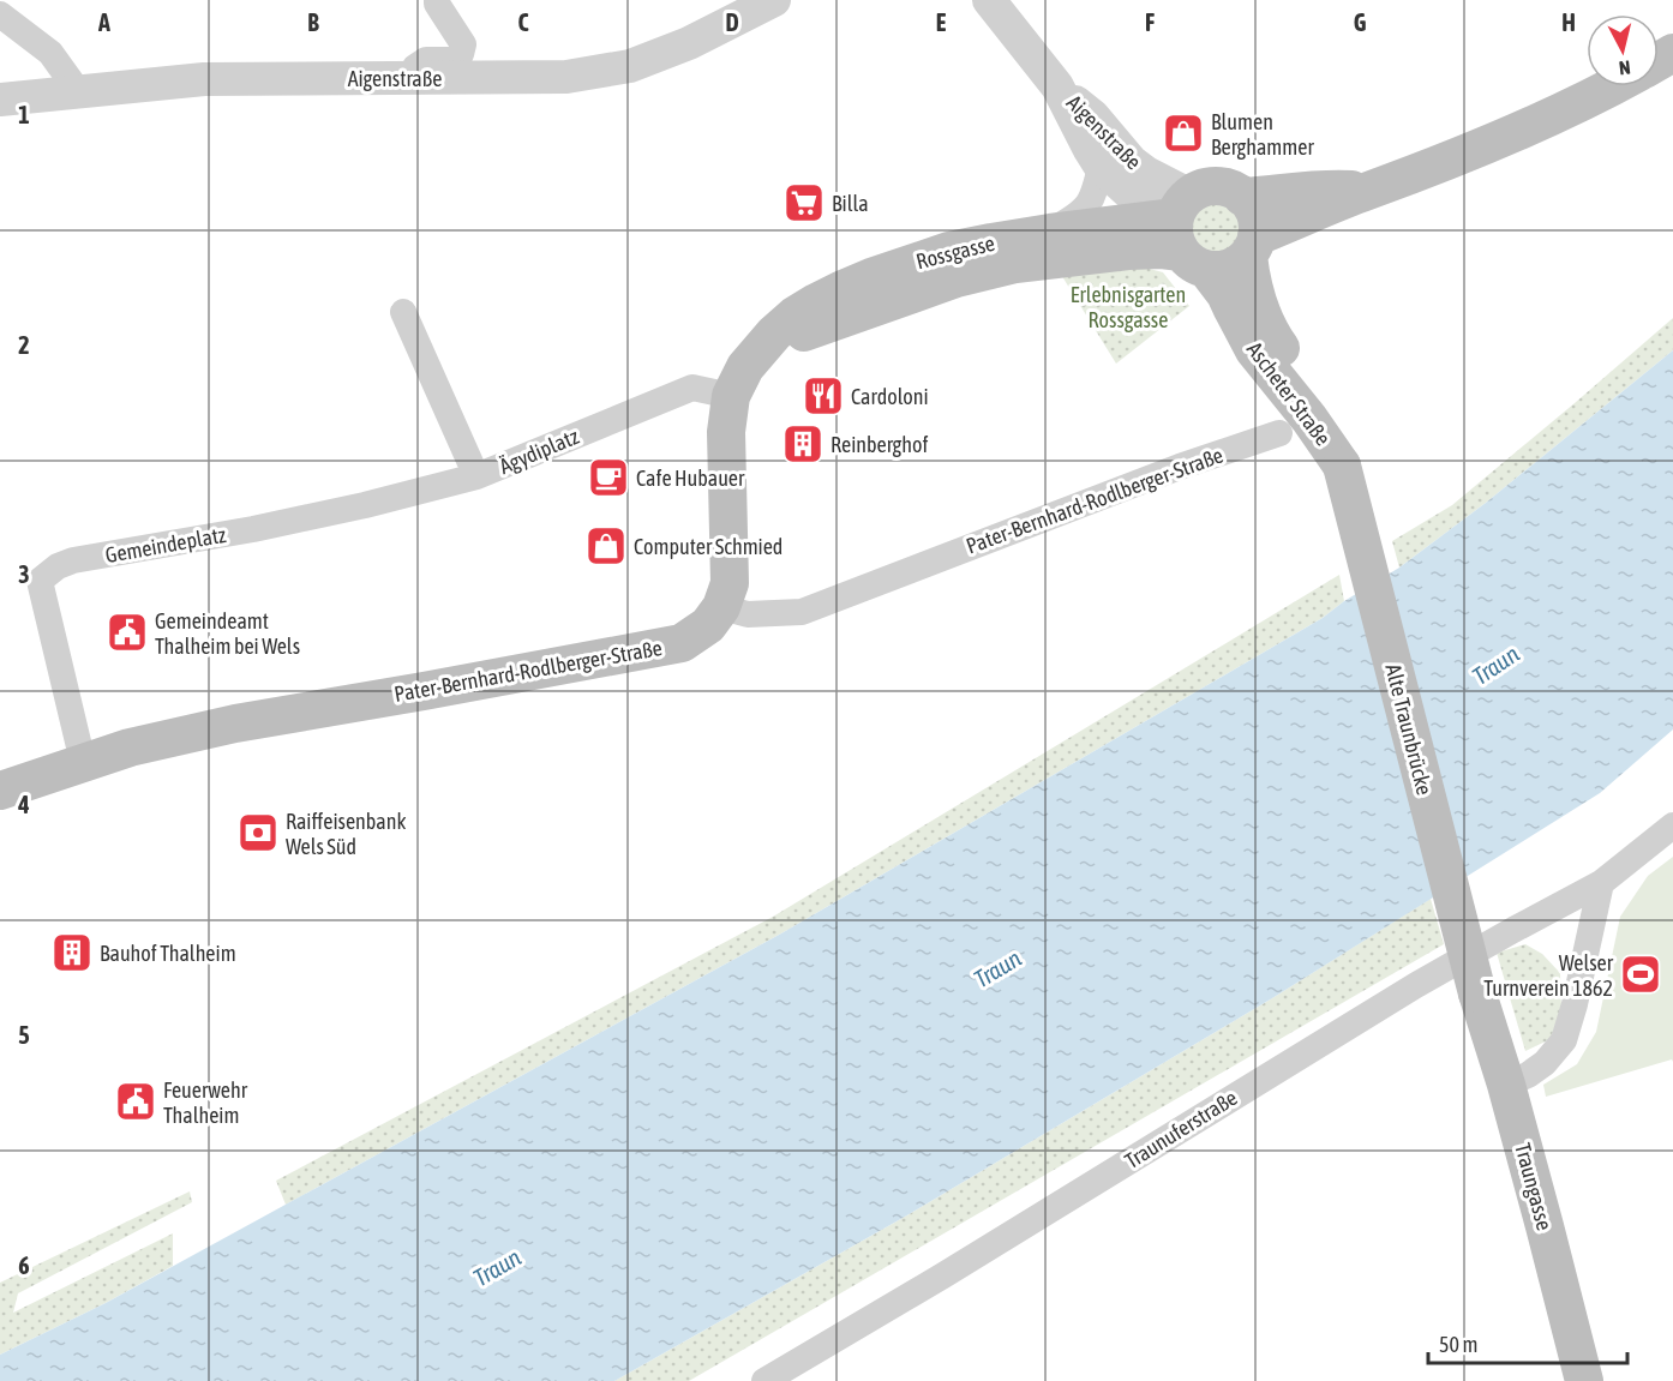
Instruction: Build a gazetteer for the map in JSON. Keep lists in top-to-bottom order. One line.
{"streets":{"main road":["Rossgasse","Ascheter Straße","Pater-Bernhard-Rodlberger-Straße","Alte Traunbrücke","Traungasse"],"street":["Aigenstraße","Ägydiplatz","Gemeindeplatz","Traunuferstraße"]},"crossings":[["Aigenstraße","Rossgasse"],["Aigenstraße","Ascheter Straße"],["Rossgasse","Ascheter Straße"],["Rossgasse","Ägydiplatz"],["Ascheter Straße","Alte Traunbrücke"],["Ägydiplatz","Gemeindeplatz"],["Pater-Bernhard-Rodlberger-Straße","Gemeindeplatz"],["Alte Traunbrücke","Traungasse"]],"water":["Traun"],"parks":["Erlebnisgarten Rossgasse"],"places":{"shop":["Blumen Berghammer","Computer Schmied"],"supermarket":["Billa"],"restaurant":["Cardoloni"],"building":["Reinberghof","Bauhof Thalheim"],"cafe":["Cafe Hubauer"],"public building":["Gemeindeamt Thalheim bei Wels","Feuerwehr Thalheim"],"bank":["Raiffeisenbank Wels Süd"],"sports":["Welser Turnverein 1862"]},"scale_bar":"50 m","north":"bottom","grid":{"columns":["A","B","C","D","E","F","G","H"],"rows":["1","2","3","4","5","6"]}}
